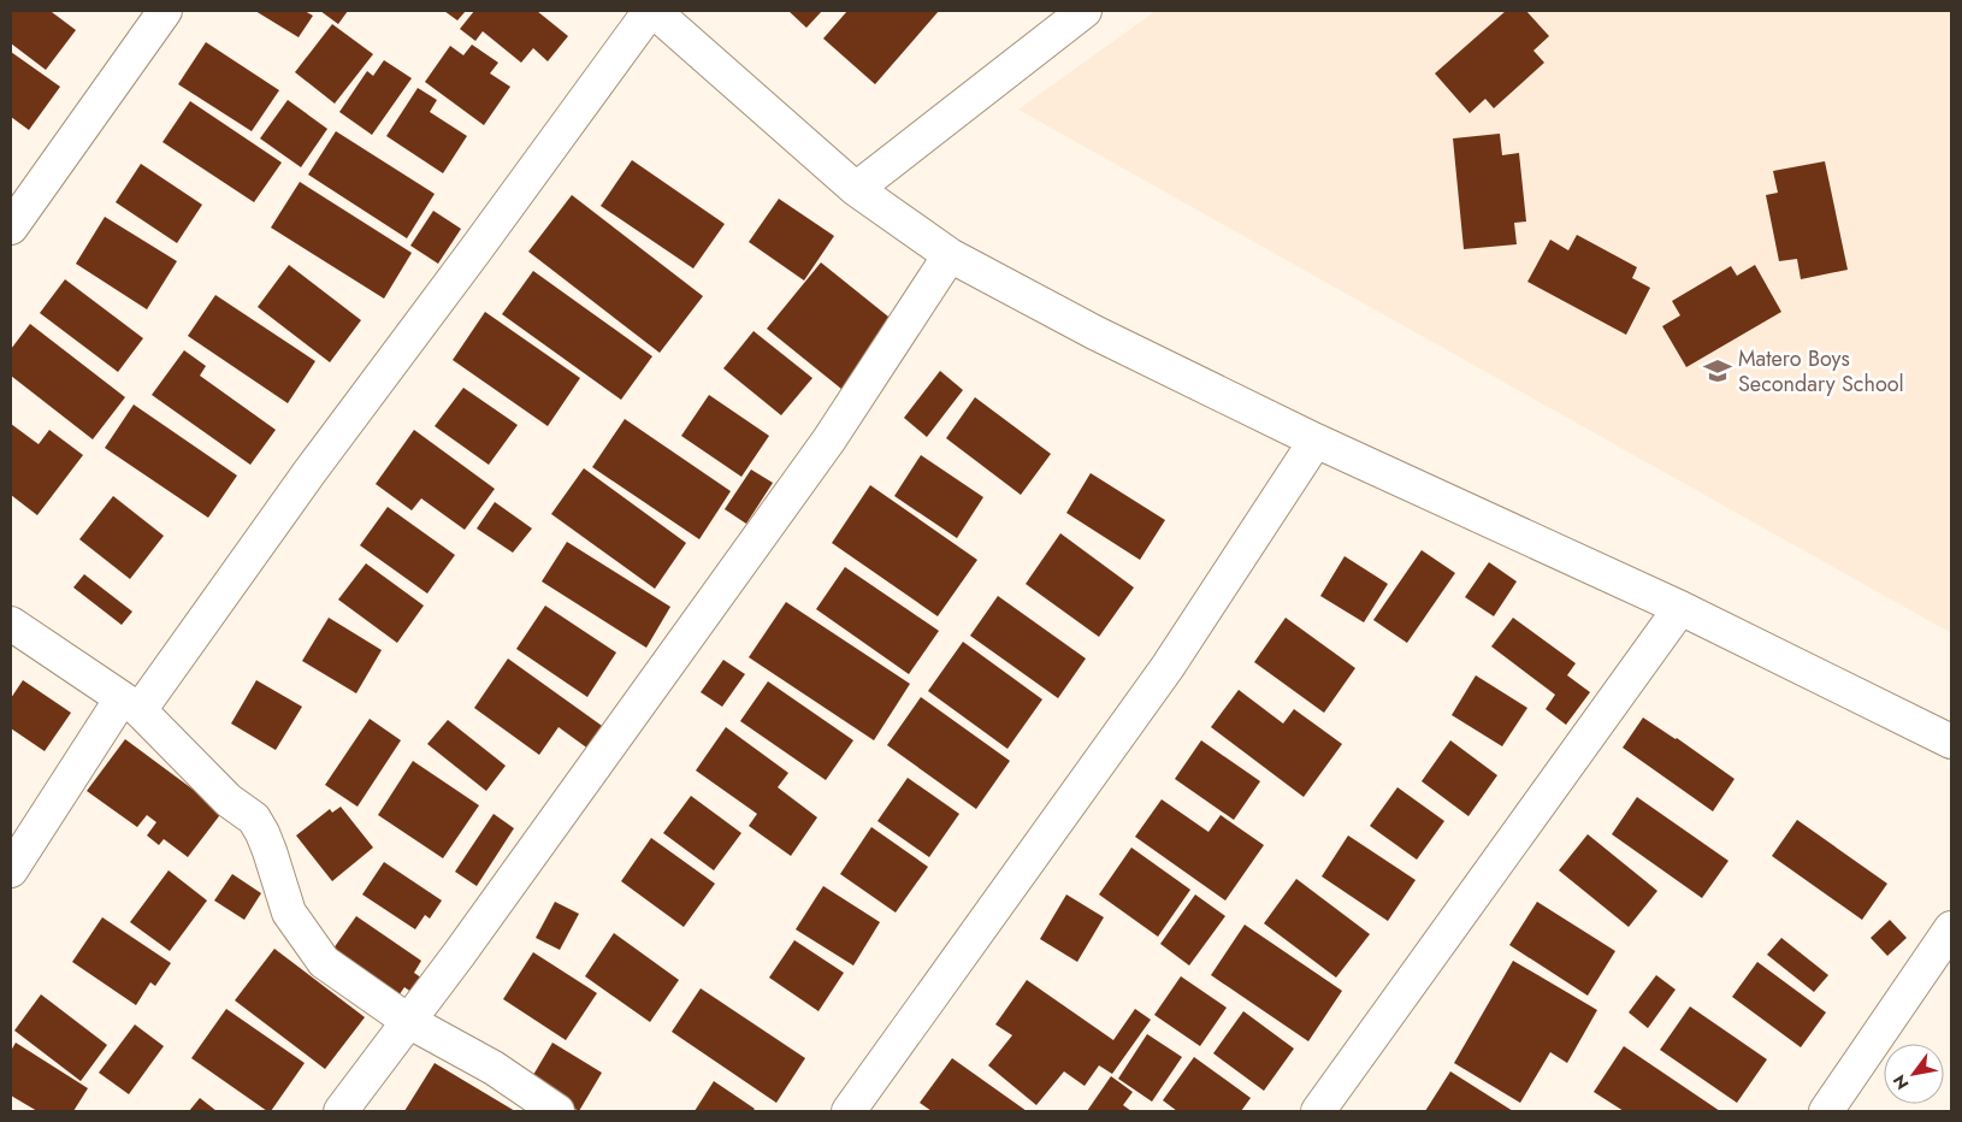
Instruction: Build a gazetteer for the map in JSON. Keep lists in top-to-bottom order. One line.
{"places":{"school or university":["Matero Boys Secondary School"]},"north":"bottom left"}
